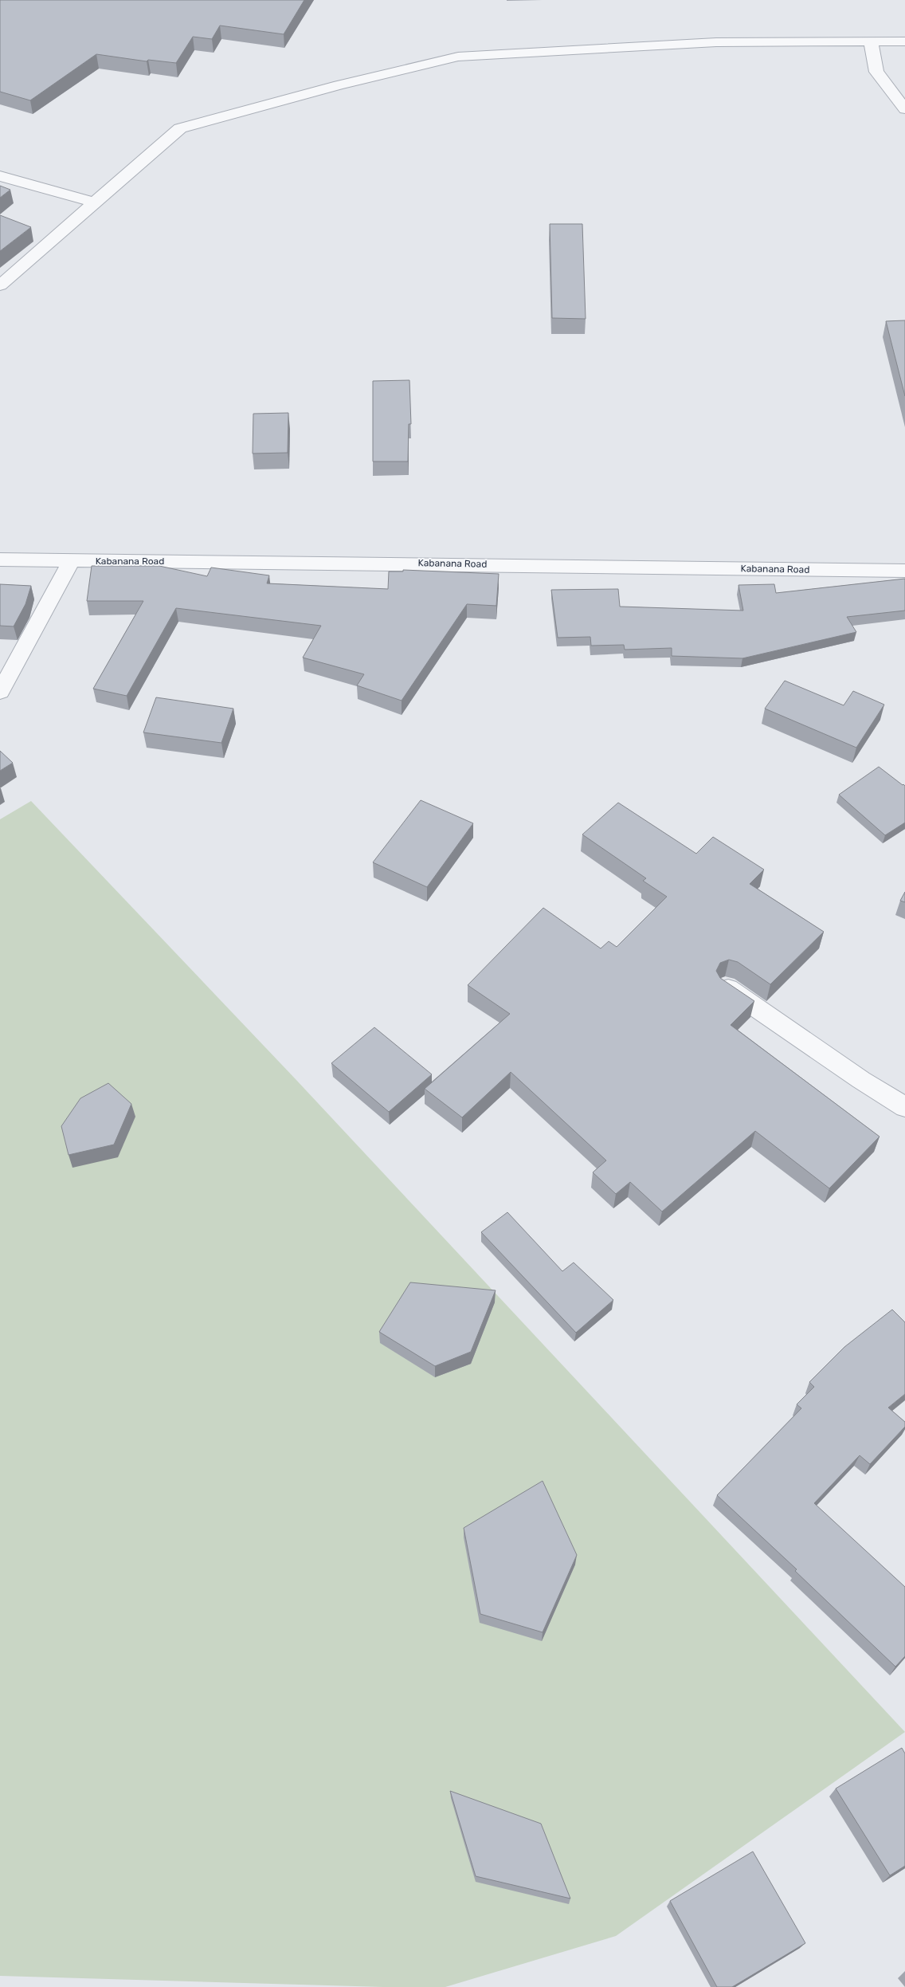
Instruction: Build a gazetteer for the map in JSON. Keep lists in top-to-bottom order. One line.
{"streets":{"street":["Kabanana Road"]}}
